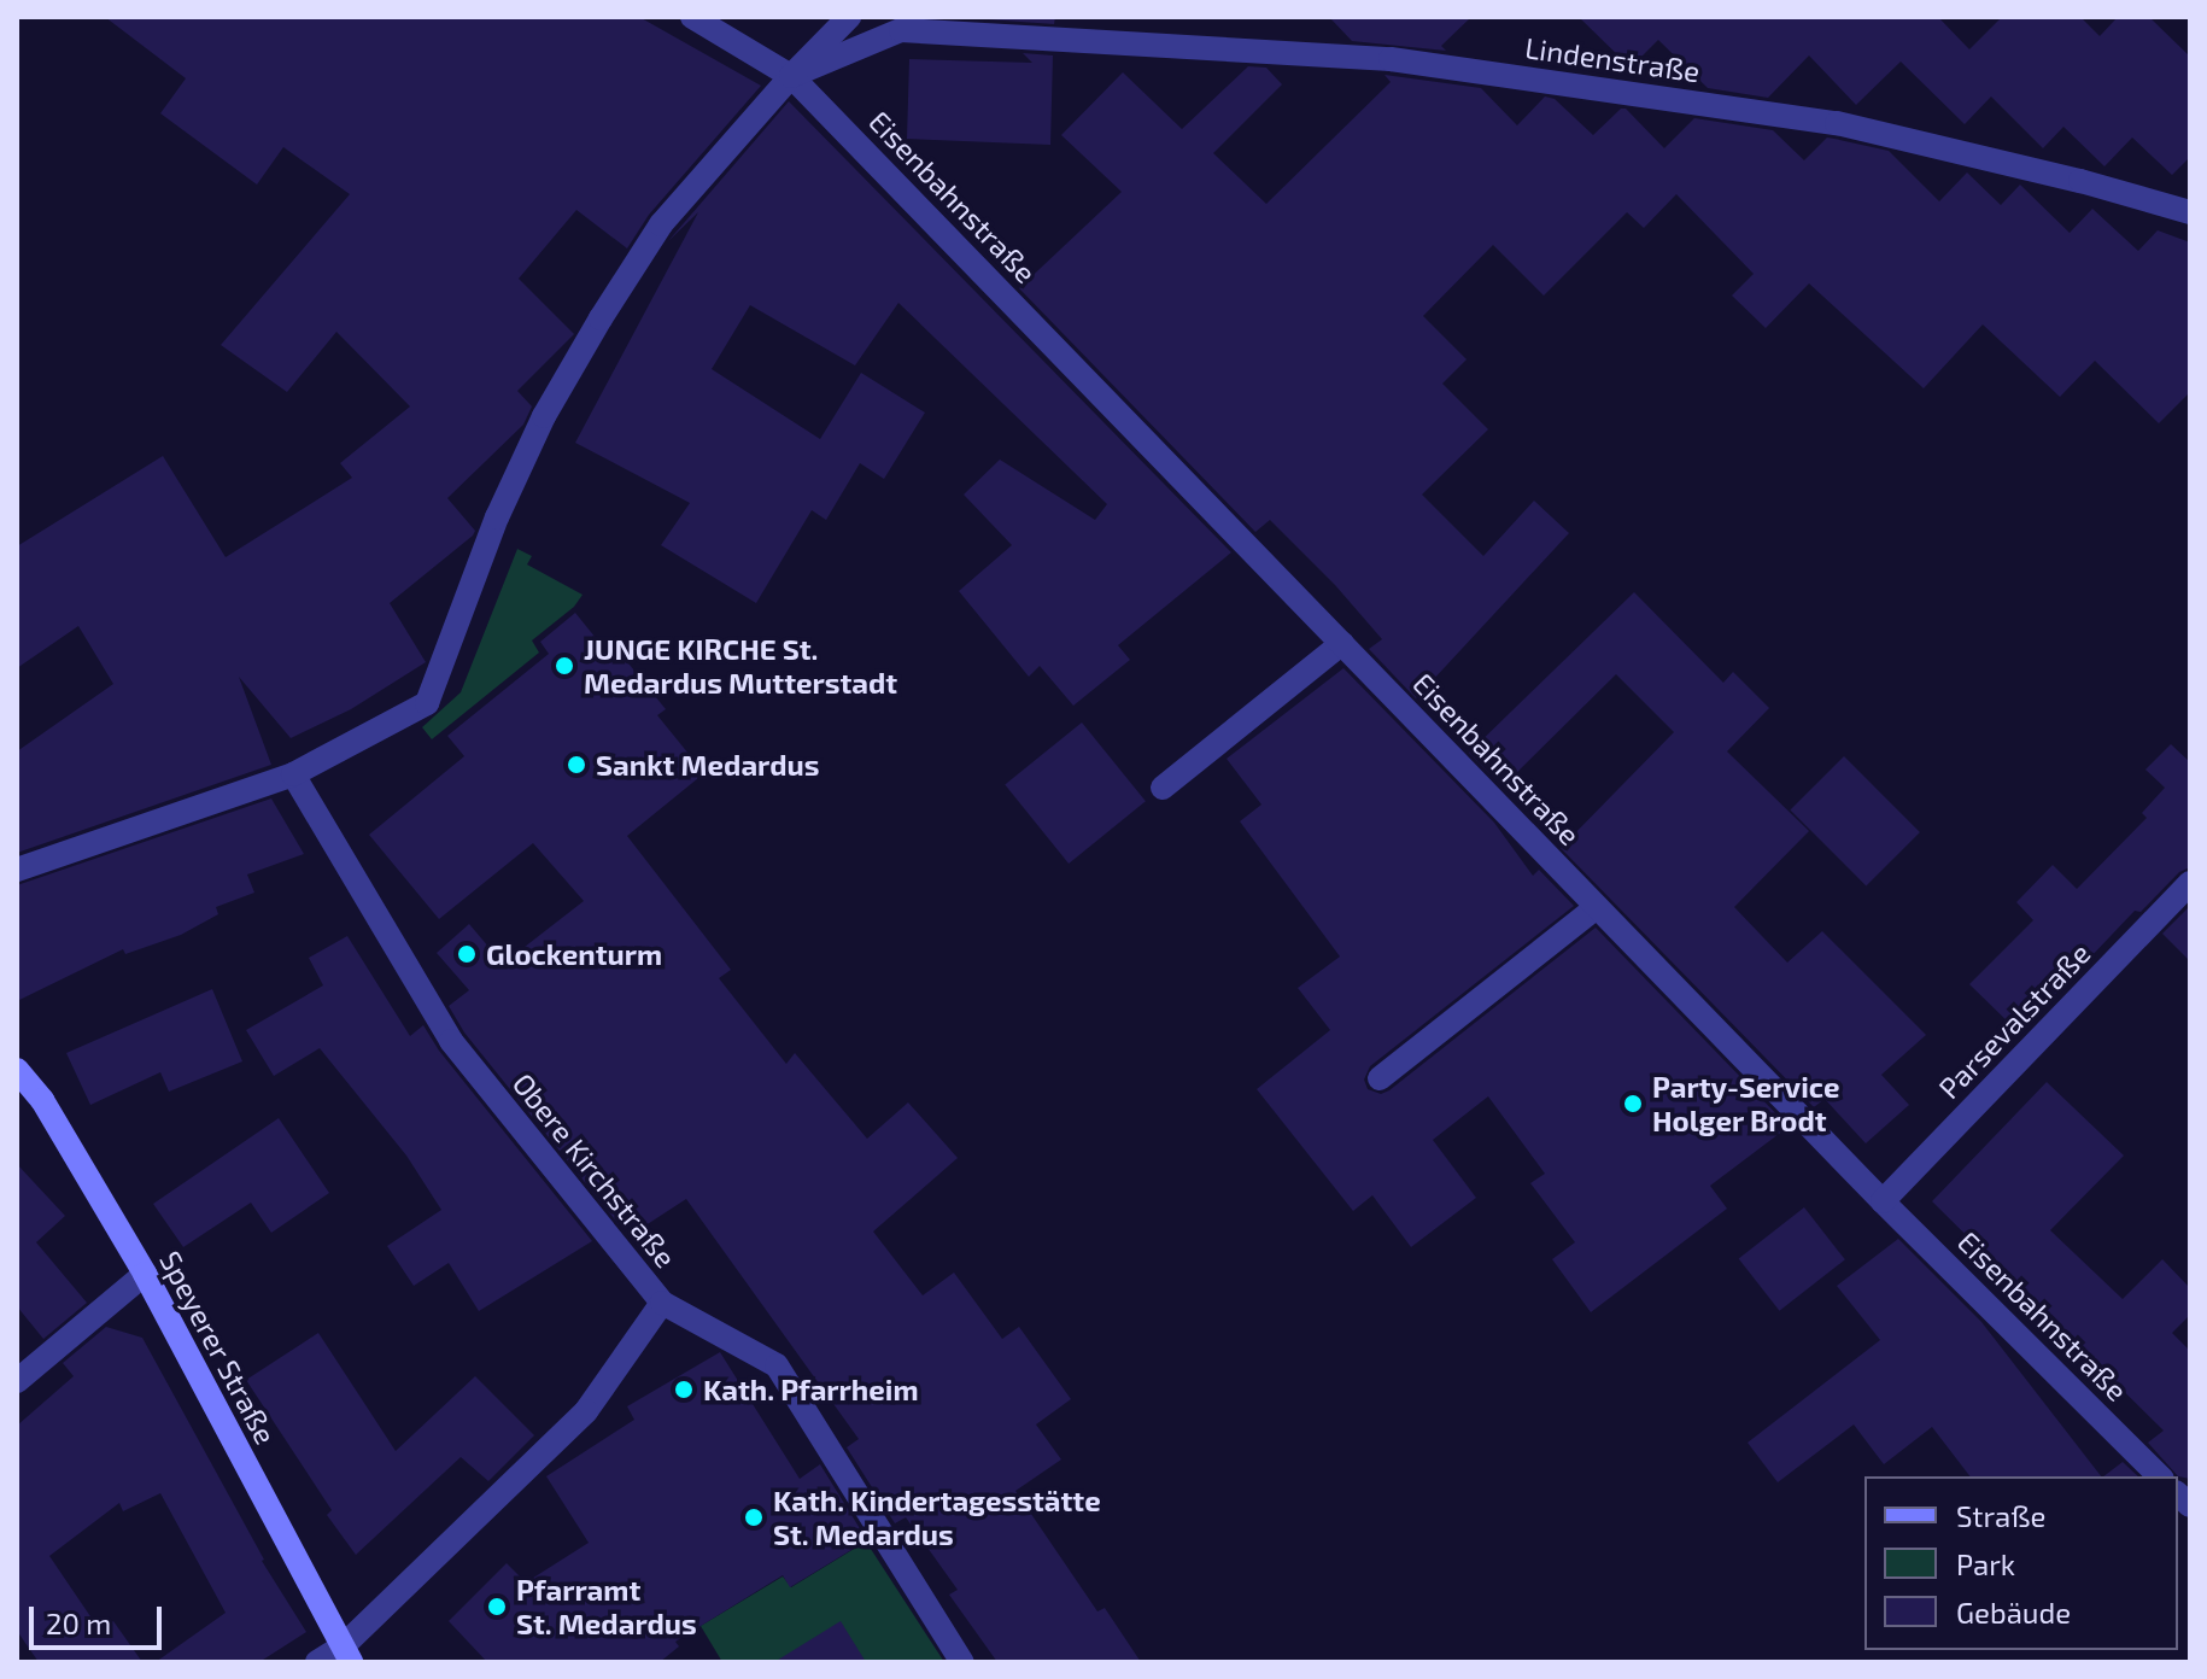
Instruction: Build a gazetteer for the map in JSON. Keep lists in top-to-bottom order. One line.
{"streets":{"main road":["Speyerer Straße"],"street":["Lindenstraße","Eisenbahnstraße","Parsevalstraße","Obere Kirchstraße"]},"crossings":[["Lindenstraße","Eisenbahnstraße"],["Eisenbahnstraße","Parsevalstraße"],["Obere Kirchstraße","Speyerer Straße"]],"places":["JUNGE KIRCHE St. Medardus Mutterstadt","Sankt Medardus","Glockenturm","Party-Service Holger Brodt","Kath. Pfarrheim","Kath. Kindertagesstätte St. Medardus","Pfarramt St. Medardus"],"legend":["Straße","Park","Gebäude"],"scale_bar":"20 m"}
